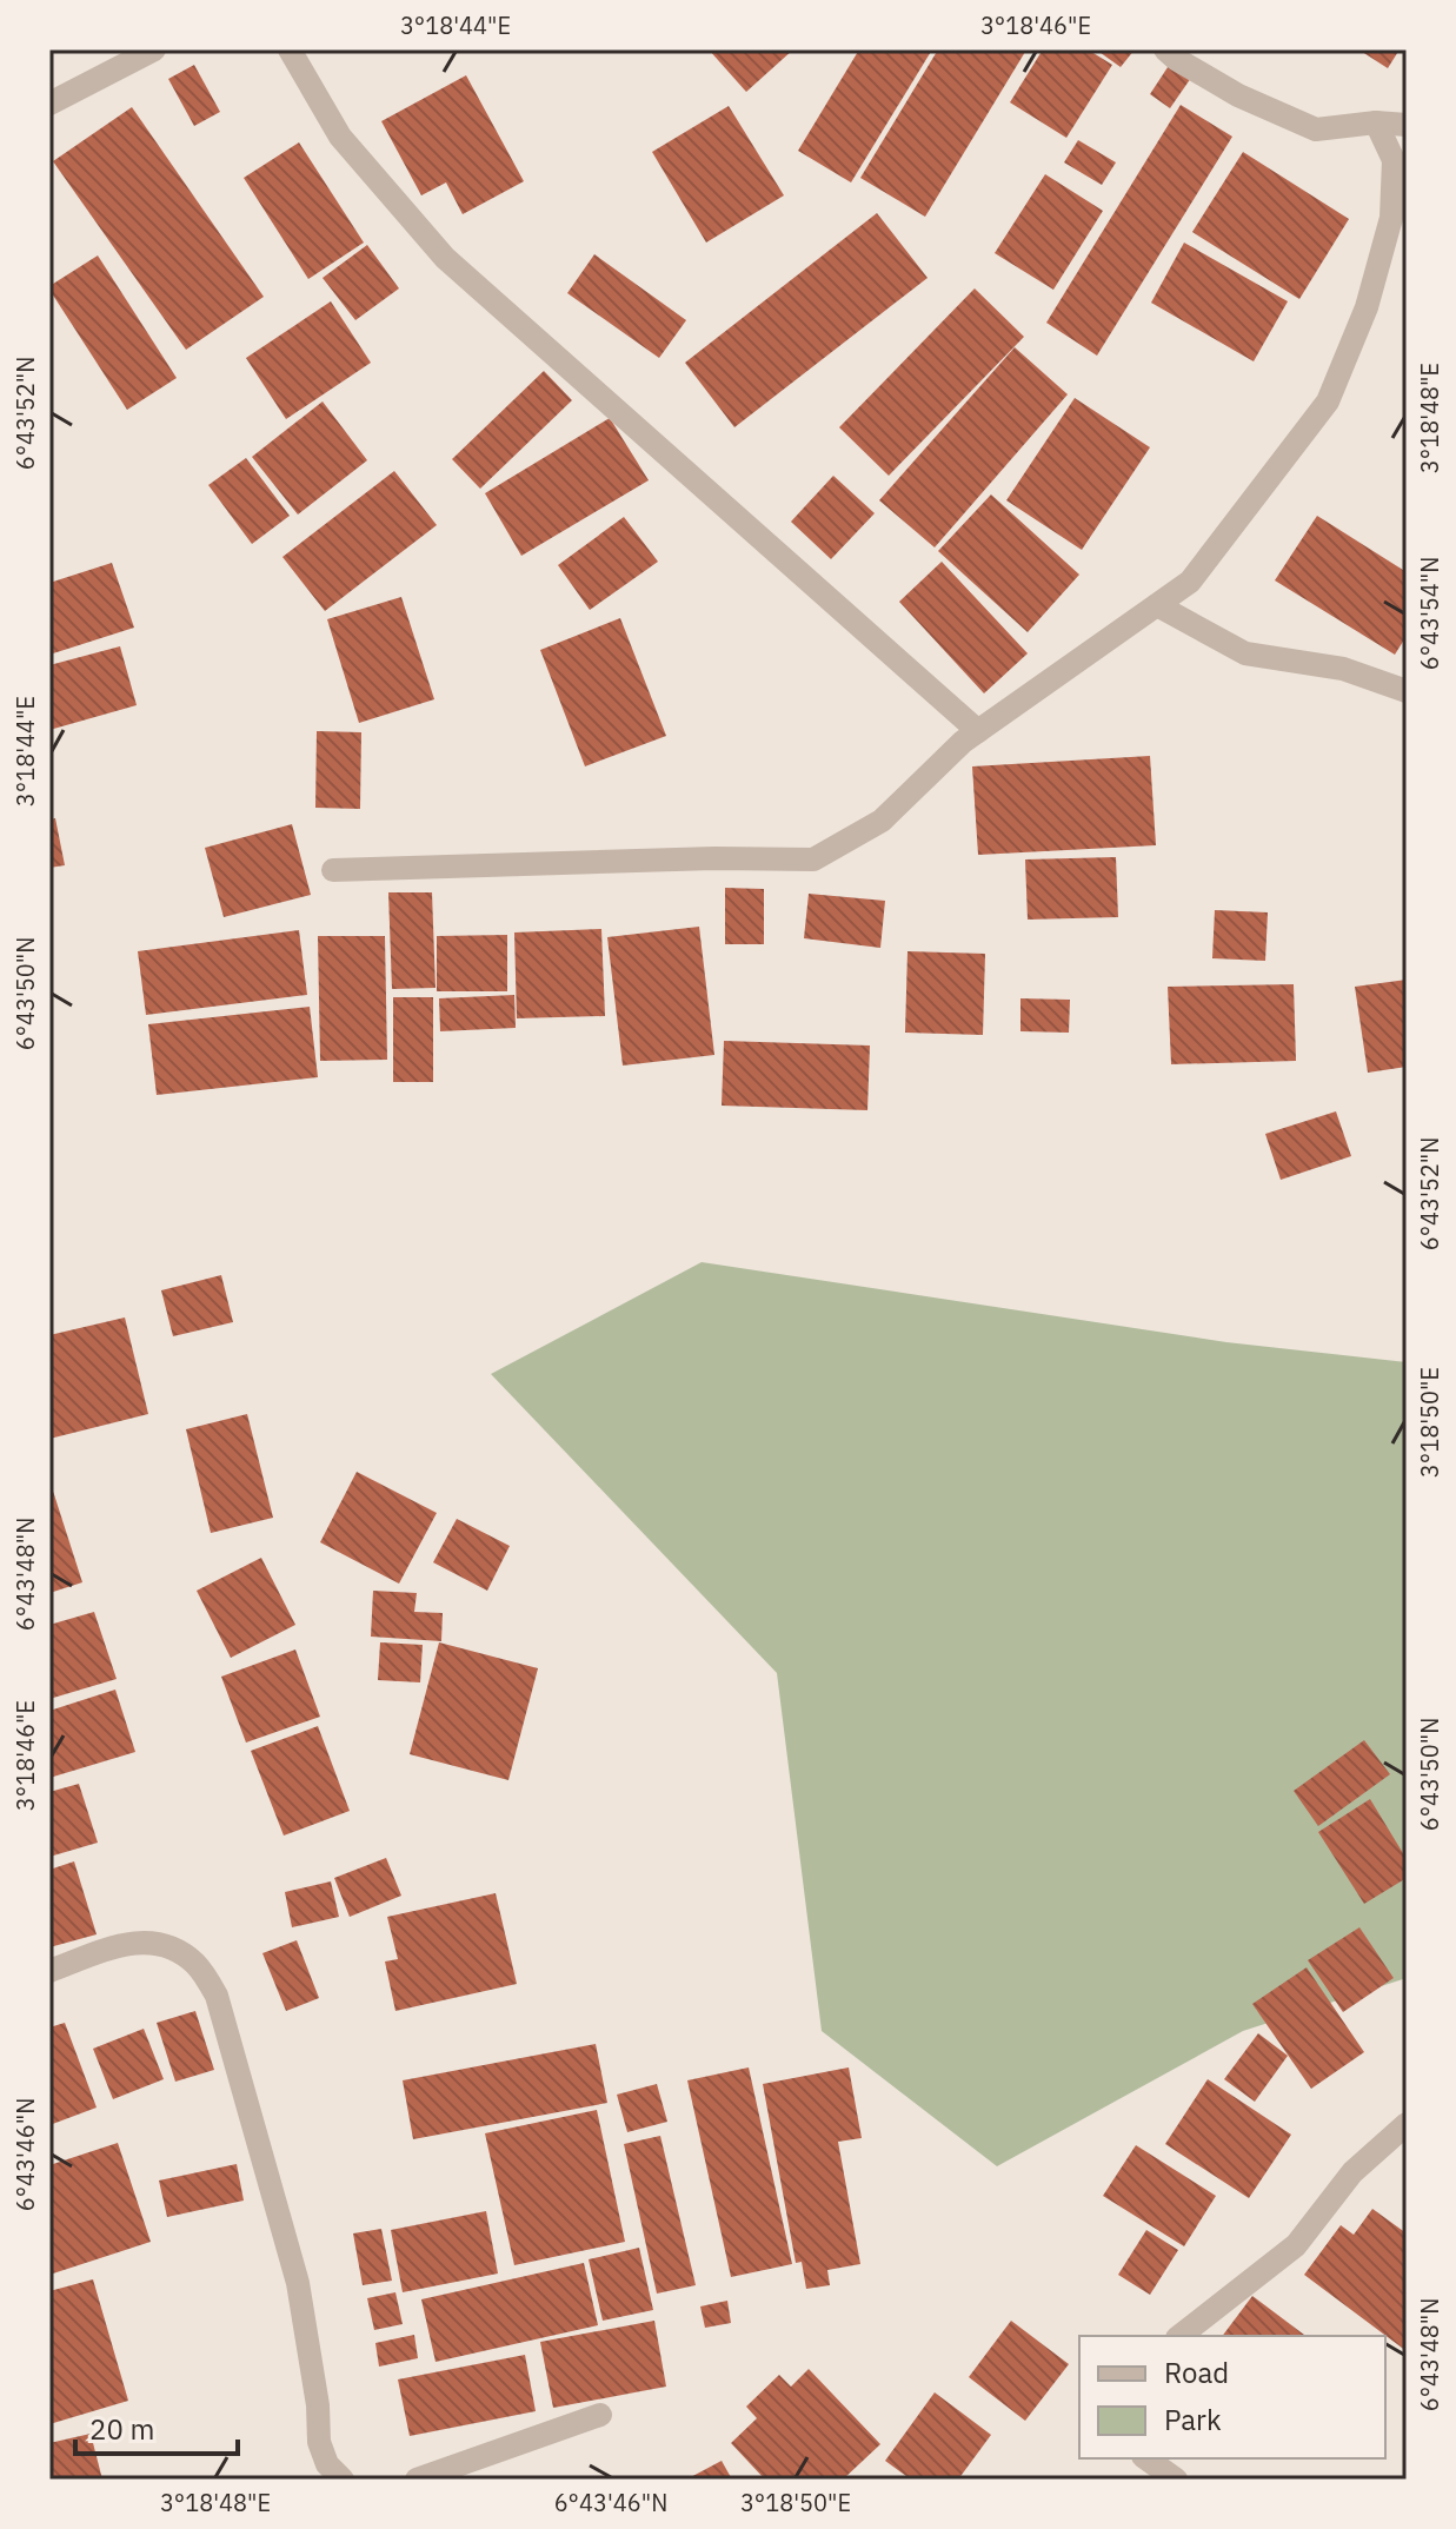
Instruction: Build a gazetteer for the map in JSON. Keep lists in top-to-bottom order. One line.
{"legend":["Road","Park"],"scale_bar":"20 m","coordinates":["3°18'44\"E","3°18'46\"E","6°43'52\"N","3°18'48\"E","6°43'54\"N","6°43'50\"N","3°18'50\"E","6°43'48\"N","6°43'46\"N"]}
